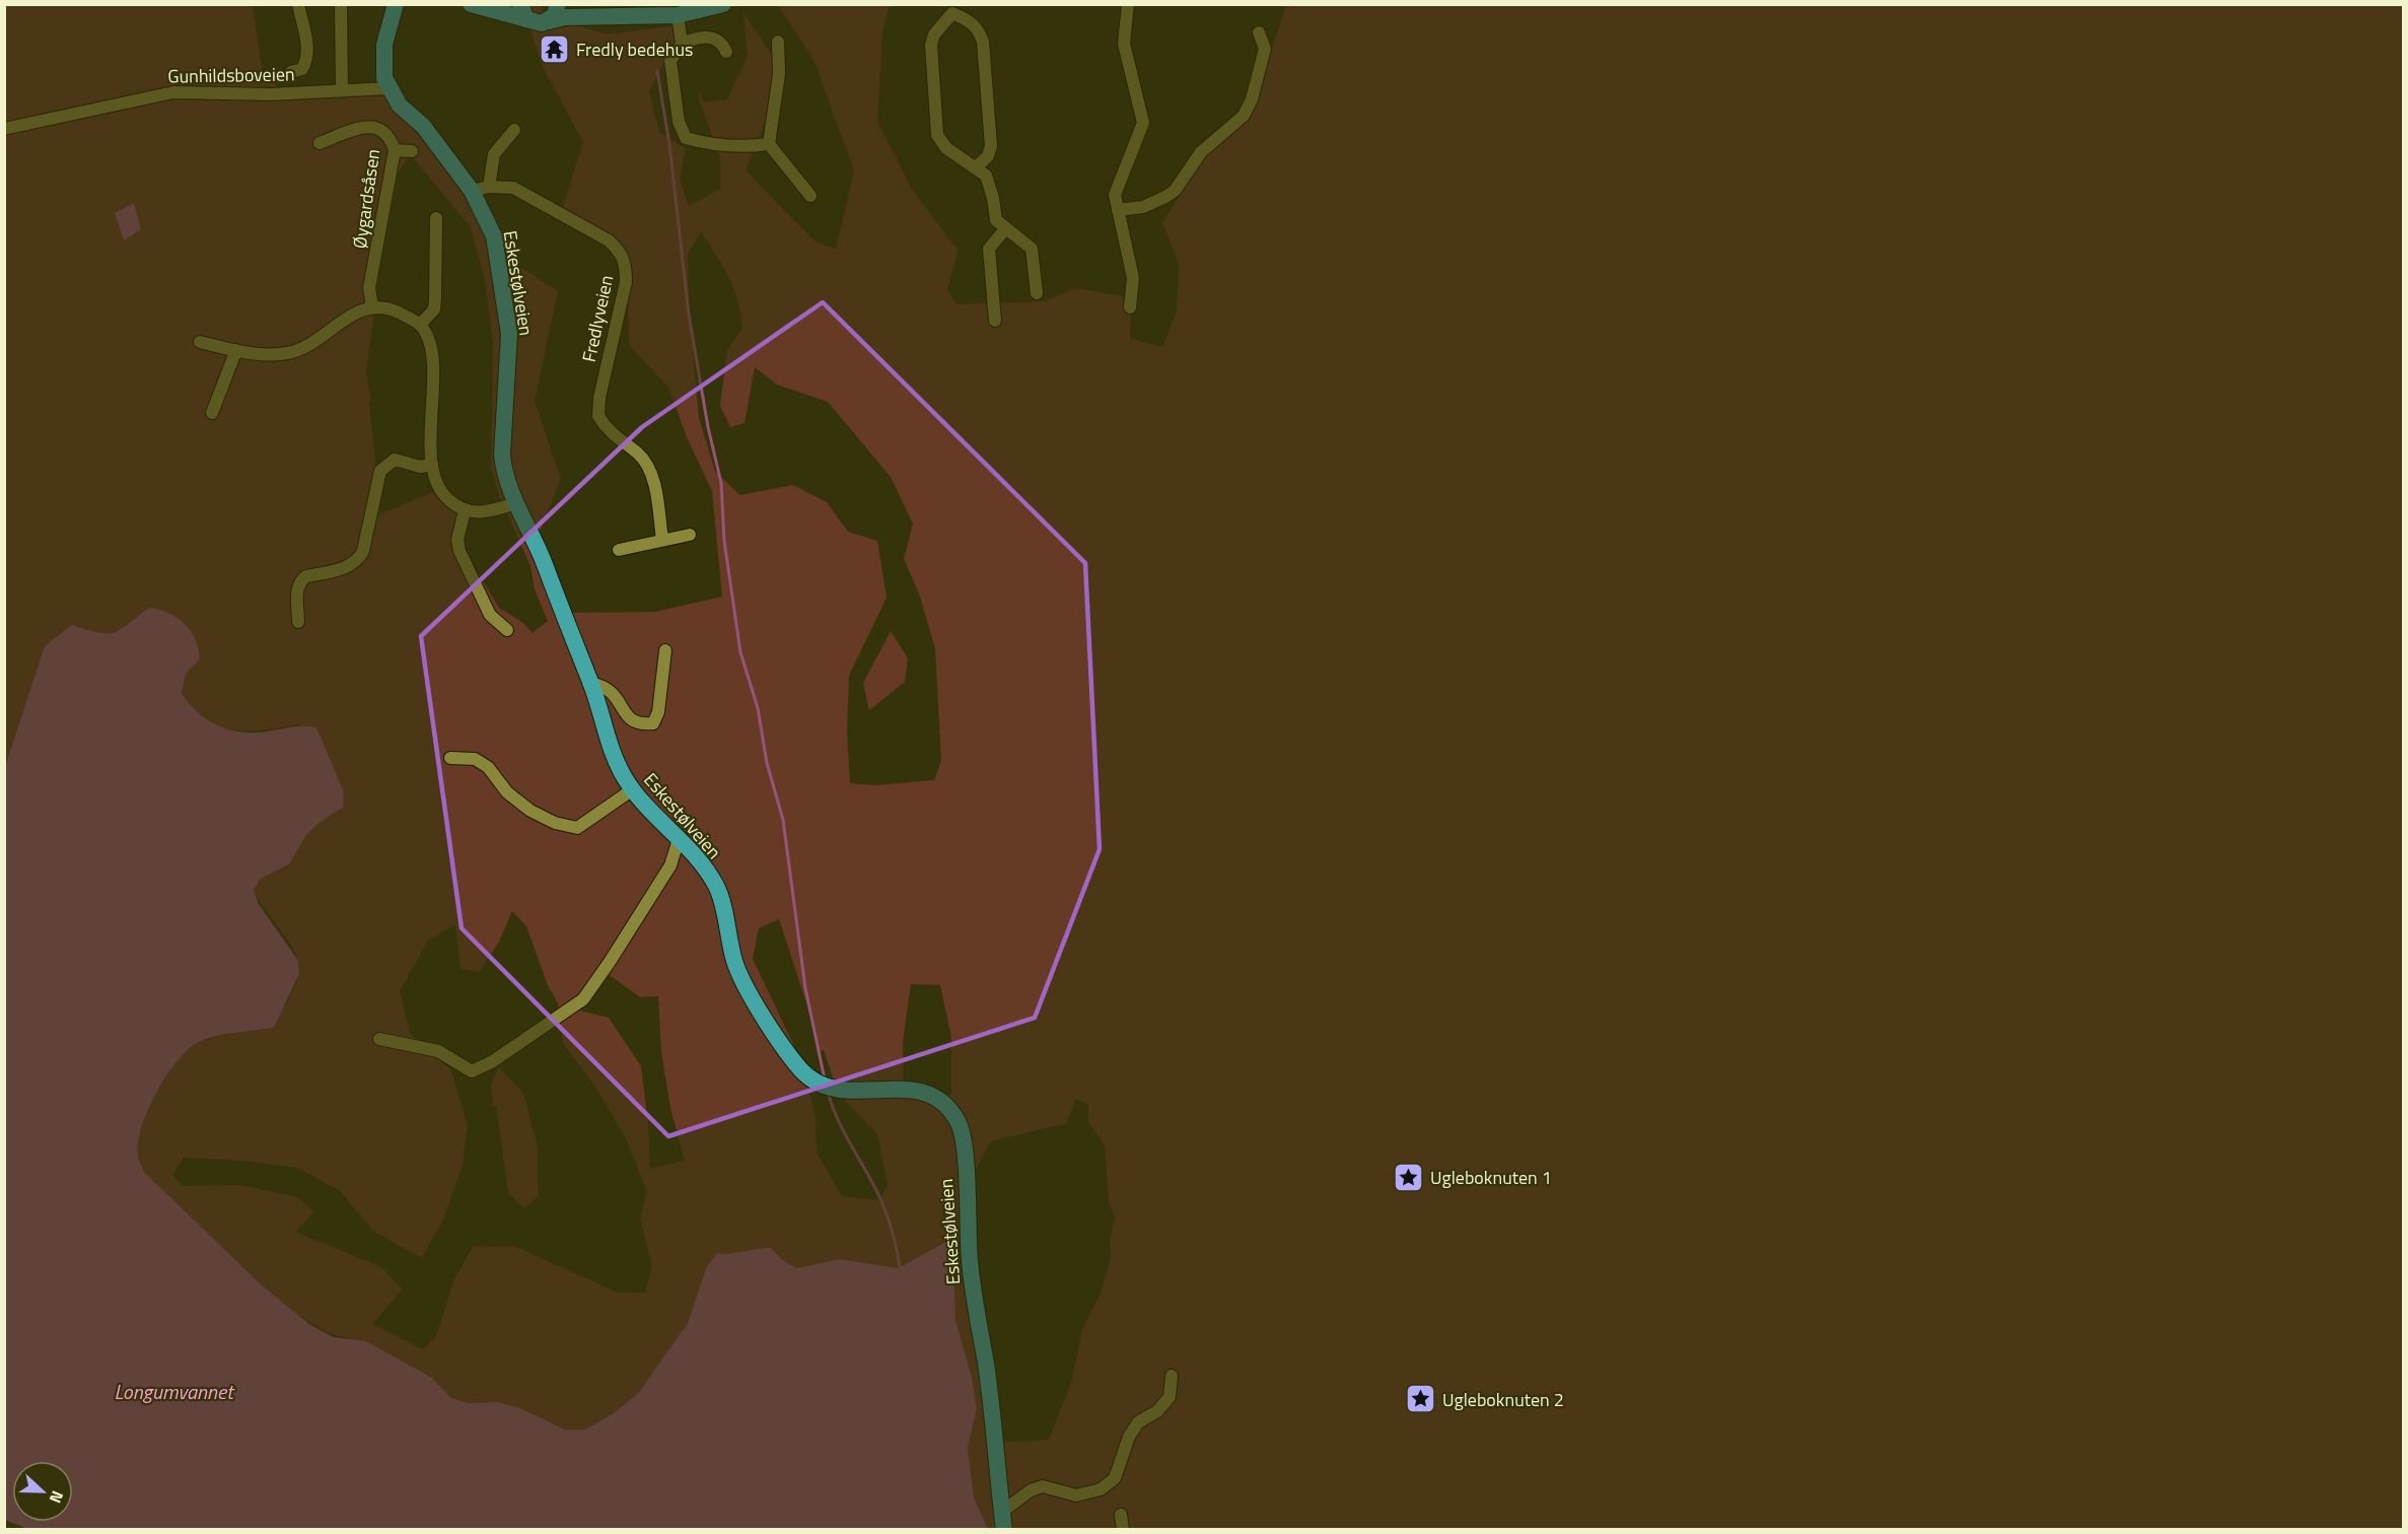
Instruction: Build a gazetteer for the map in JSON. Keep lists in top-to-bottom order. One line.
{"streets":{"main road":["Eskestølveien"],"street":["Gunhildsboveien","Øygardsåsen","Fredlyveien"]},"crossings":[["Gunhildsboveien","Eskestølveien"],["Eskestølveien","Fredlyveien"]],"water":["Longumvannet"],"places":{"temple":["Fredly bedehus"],"place":["Ugleboknuten 1","Ugleboknuten 2"]},"north":"right"}
